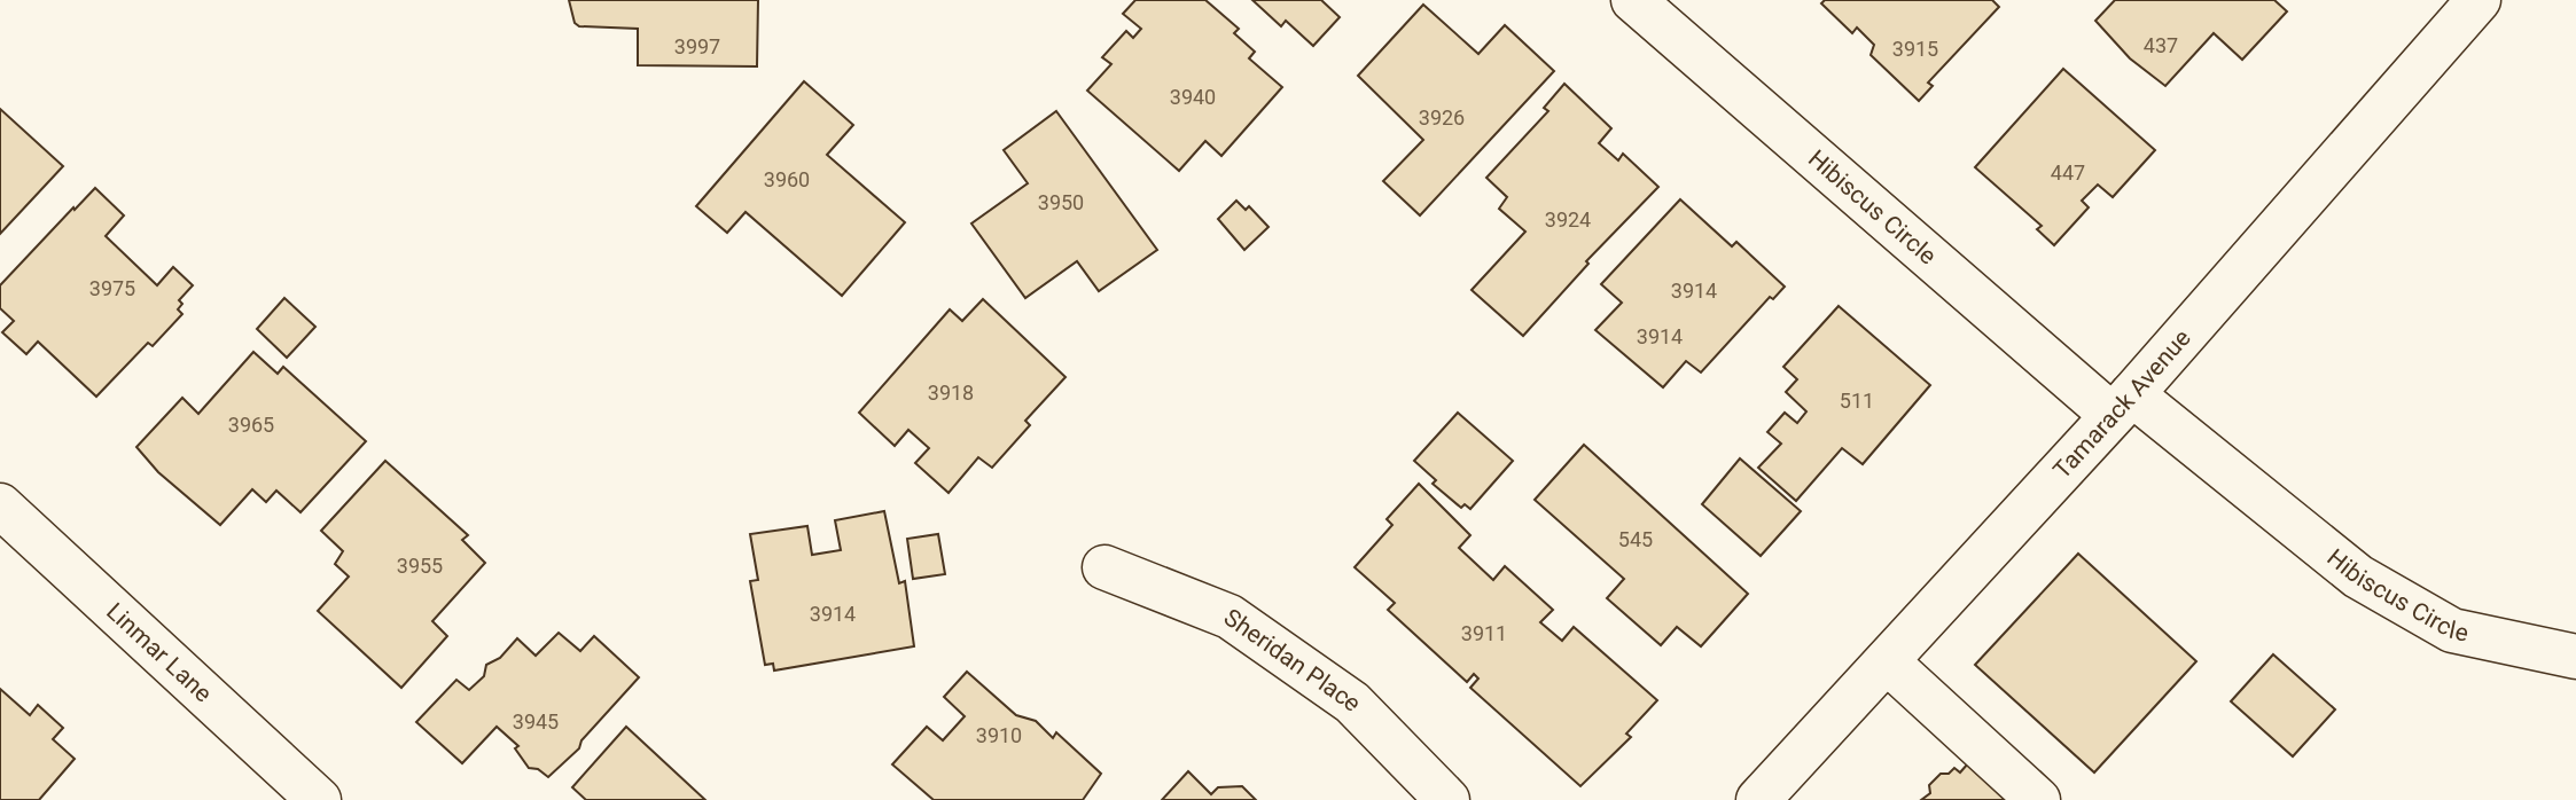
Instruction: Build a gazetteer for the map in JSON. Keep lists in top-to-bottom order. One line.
{"streets":{"street":["Hibiscus Circle","Tamarack Avenue","Linmar Lane","Sheridan Place"]},"crossings":[["Hibiscus Circle","Tamarack Avenue"]],"house_numbers":["437","3997","3915","3940","3926","447","3960","3950","3924","3975","3914","3914","3918","511","3965","545","3955","3914","3911","3945","3910"]}
